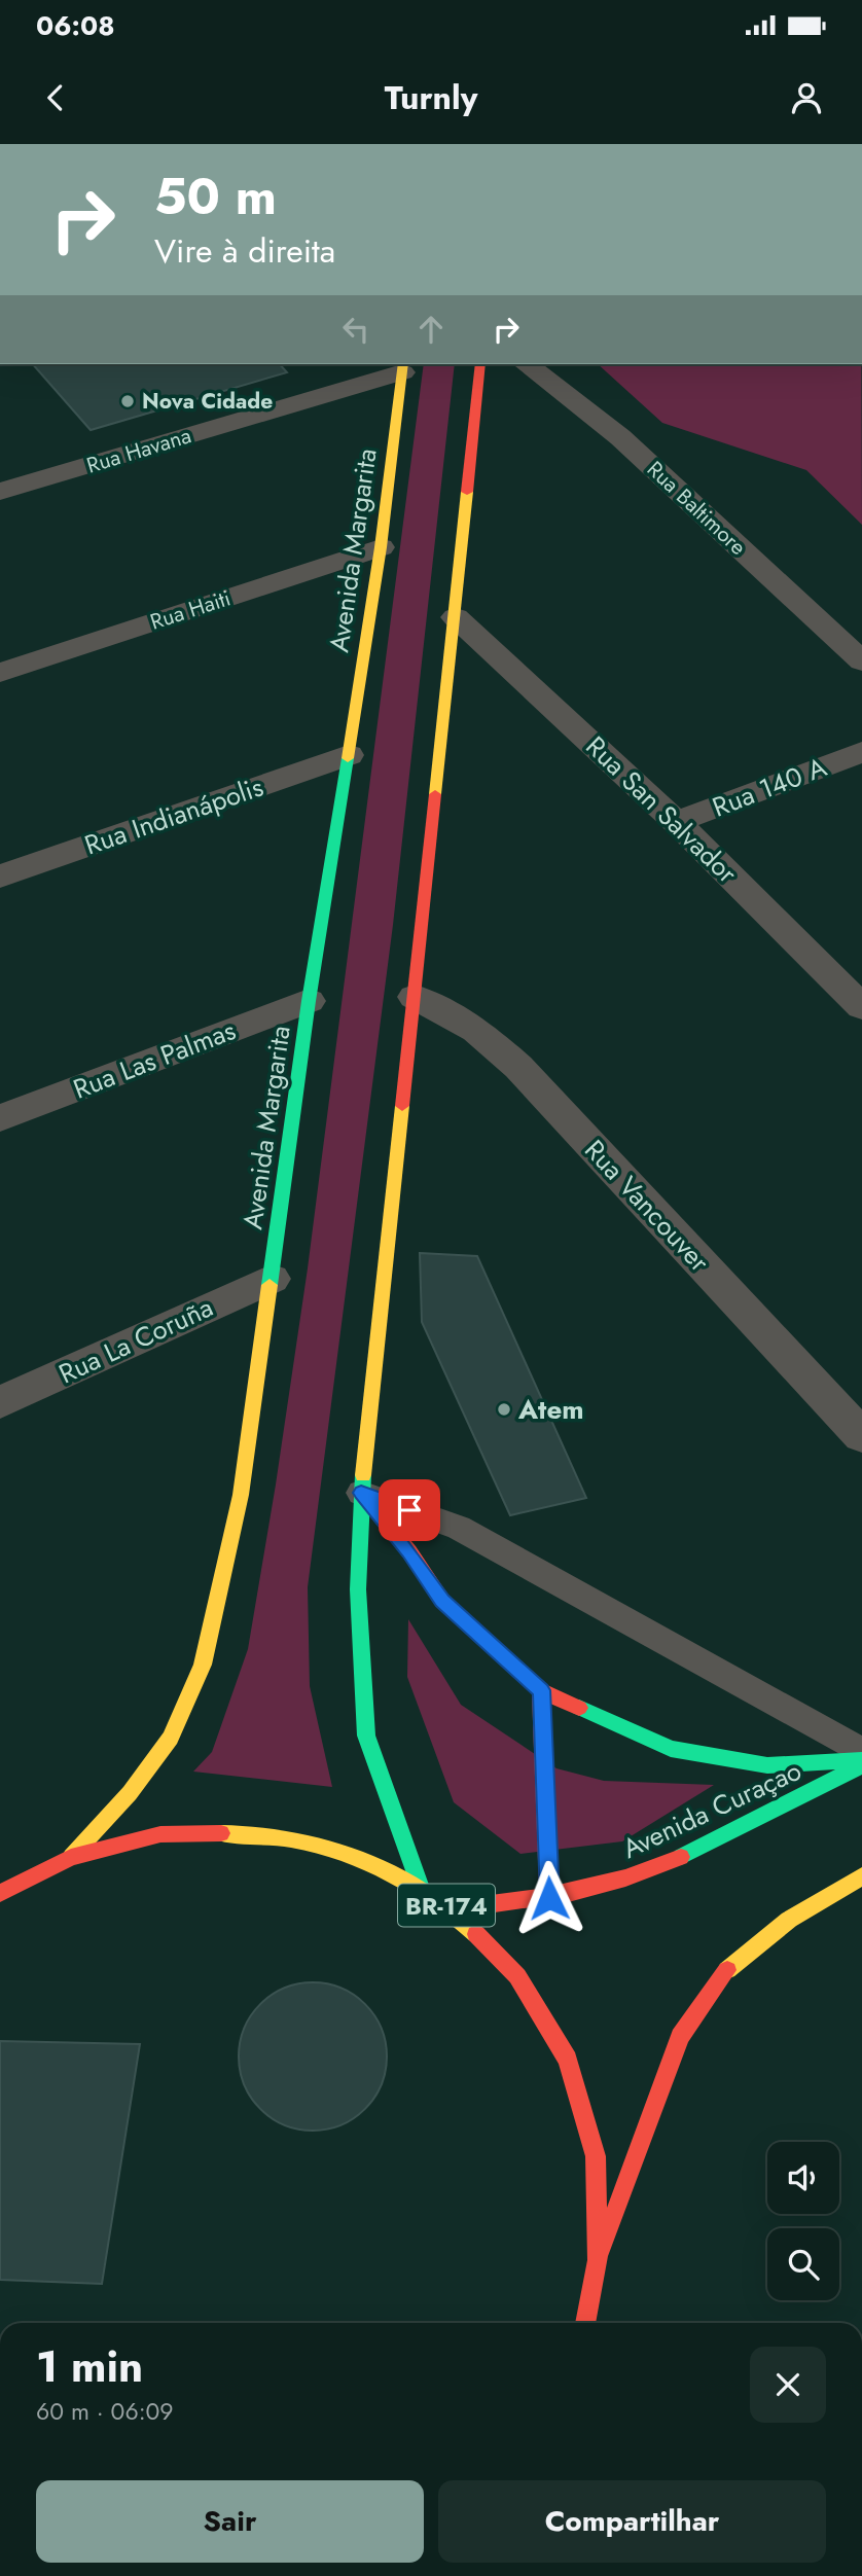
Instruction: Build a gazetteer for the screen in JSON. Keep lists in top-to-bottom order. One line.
{"streets":{"main road":["Avenida Margarita","Avenida Curaçao","BR-174"],"street":["Rua Havana","Rua Baltimore","Rua Haiti","Rua 140 A","Rua San Salvador","Rua Indianápolis","Rua Las Palmas","Rua Vancouver","Rua La Coruña"]},"crossings":[["Rua Havana","Avenida Margarita"],["Avenida Margarita","Rua Haiti"],["Avenida Margarita","Rua Indianápolis"],["Avenida Margarita","Rua Las Palmas"],["Avenida Margarita","Rua La Coruña"],["Avenida Margarita","BR-174"],["Rua 140 A","Rua San Salvador"],["Avenida Curaçao","BR-174"]],"places":["Nova Cidade","Atem"],"page":{"status":"06:08","header":"Turnly","turn":["50 m","Vire à direita"],"heading":["1 min","60 m · 06:09"],"buttons":["Sair","Compartilhar"]}}
